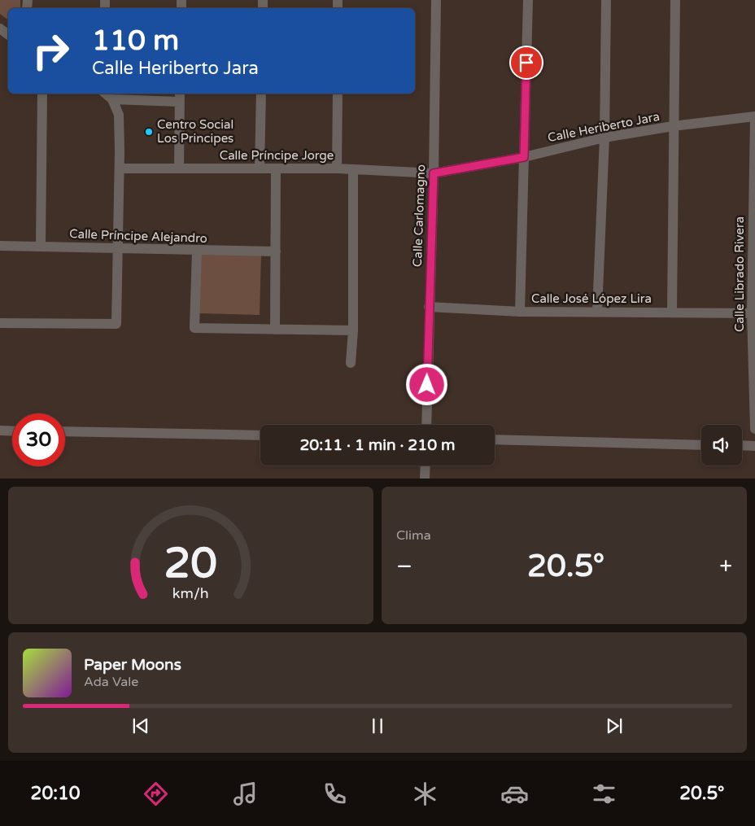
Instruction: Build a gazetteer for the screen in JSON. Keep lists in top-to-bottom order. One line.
{"streets":{"street":["Calle Heriberto Jara","Calle Príncipe Jorge","Calle Carlomagno","Calle Príncipe Alejandro","Calle Librado Rivera","Calle José López Lira"]},"crossings":[["Calle Heriberto Jara","Calle Príncipe Jorge"],["Calle Heriberto Jara","Calle Carlomagno"],["Calle Heriberto Jara","Calle Librado Rivera"],["Calle Príncipe Jorge","Calle Carlomagno"],["Calle Carlomagno","Calle José López Lira"],["Calle Librado Rivera","Calle José López Lira"]],"places":["Centro Social Los Principes"],"page":{"turn":["110 m","Calle Heriberto Jara"],"limit":"30","trip":"20:11 · 1 min · 210 m","tile":"Clima","heat":["−","20.5°","+"],"song":["Paper Moons","Ada Vale"],"tabs":["20:10","20.5°"],"gauge":["20","km/h"]}}
